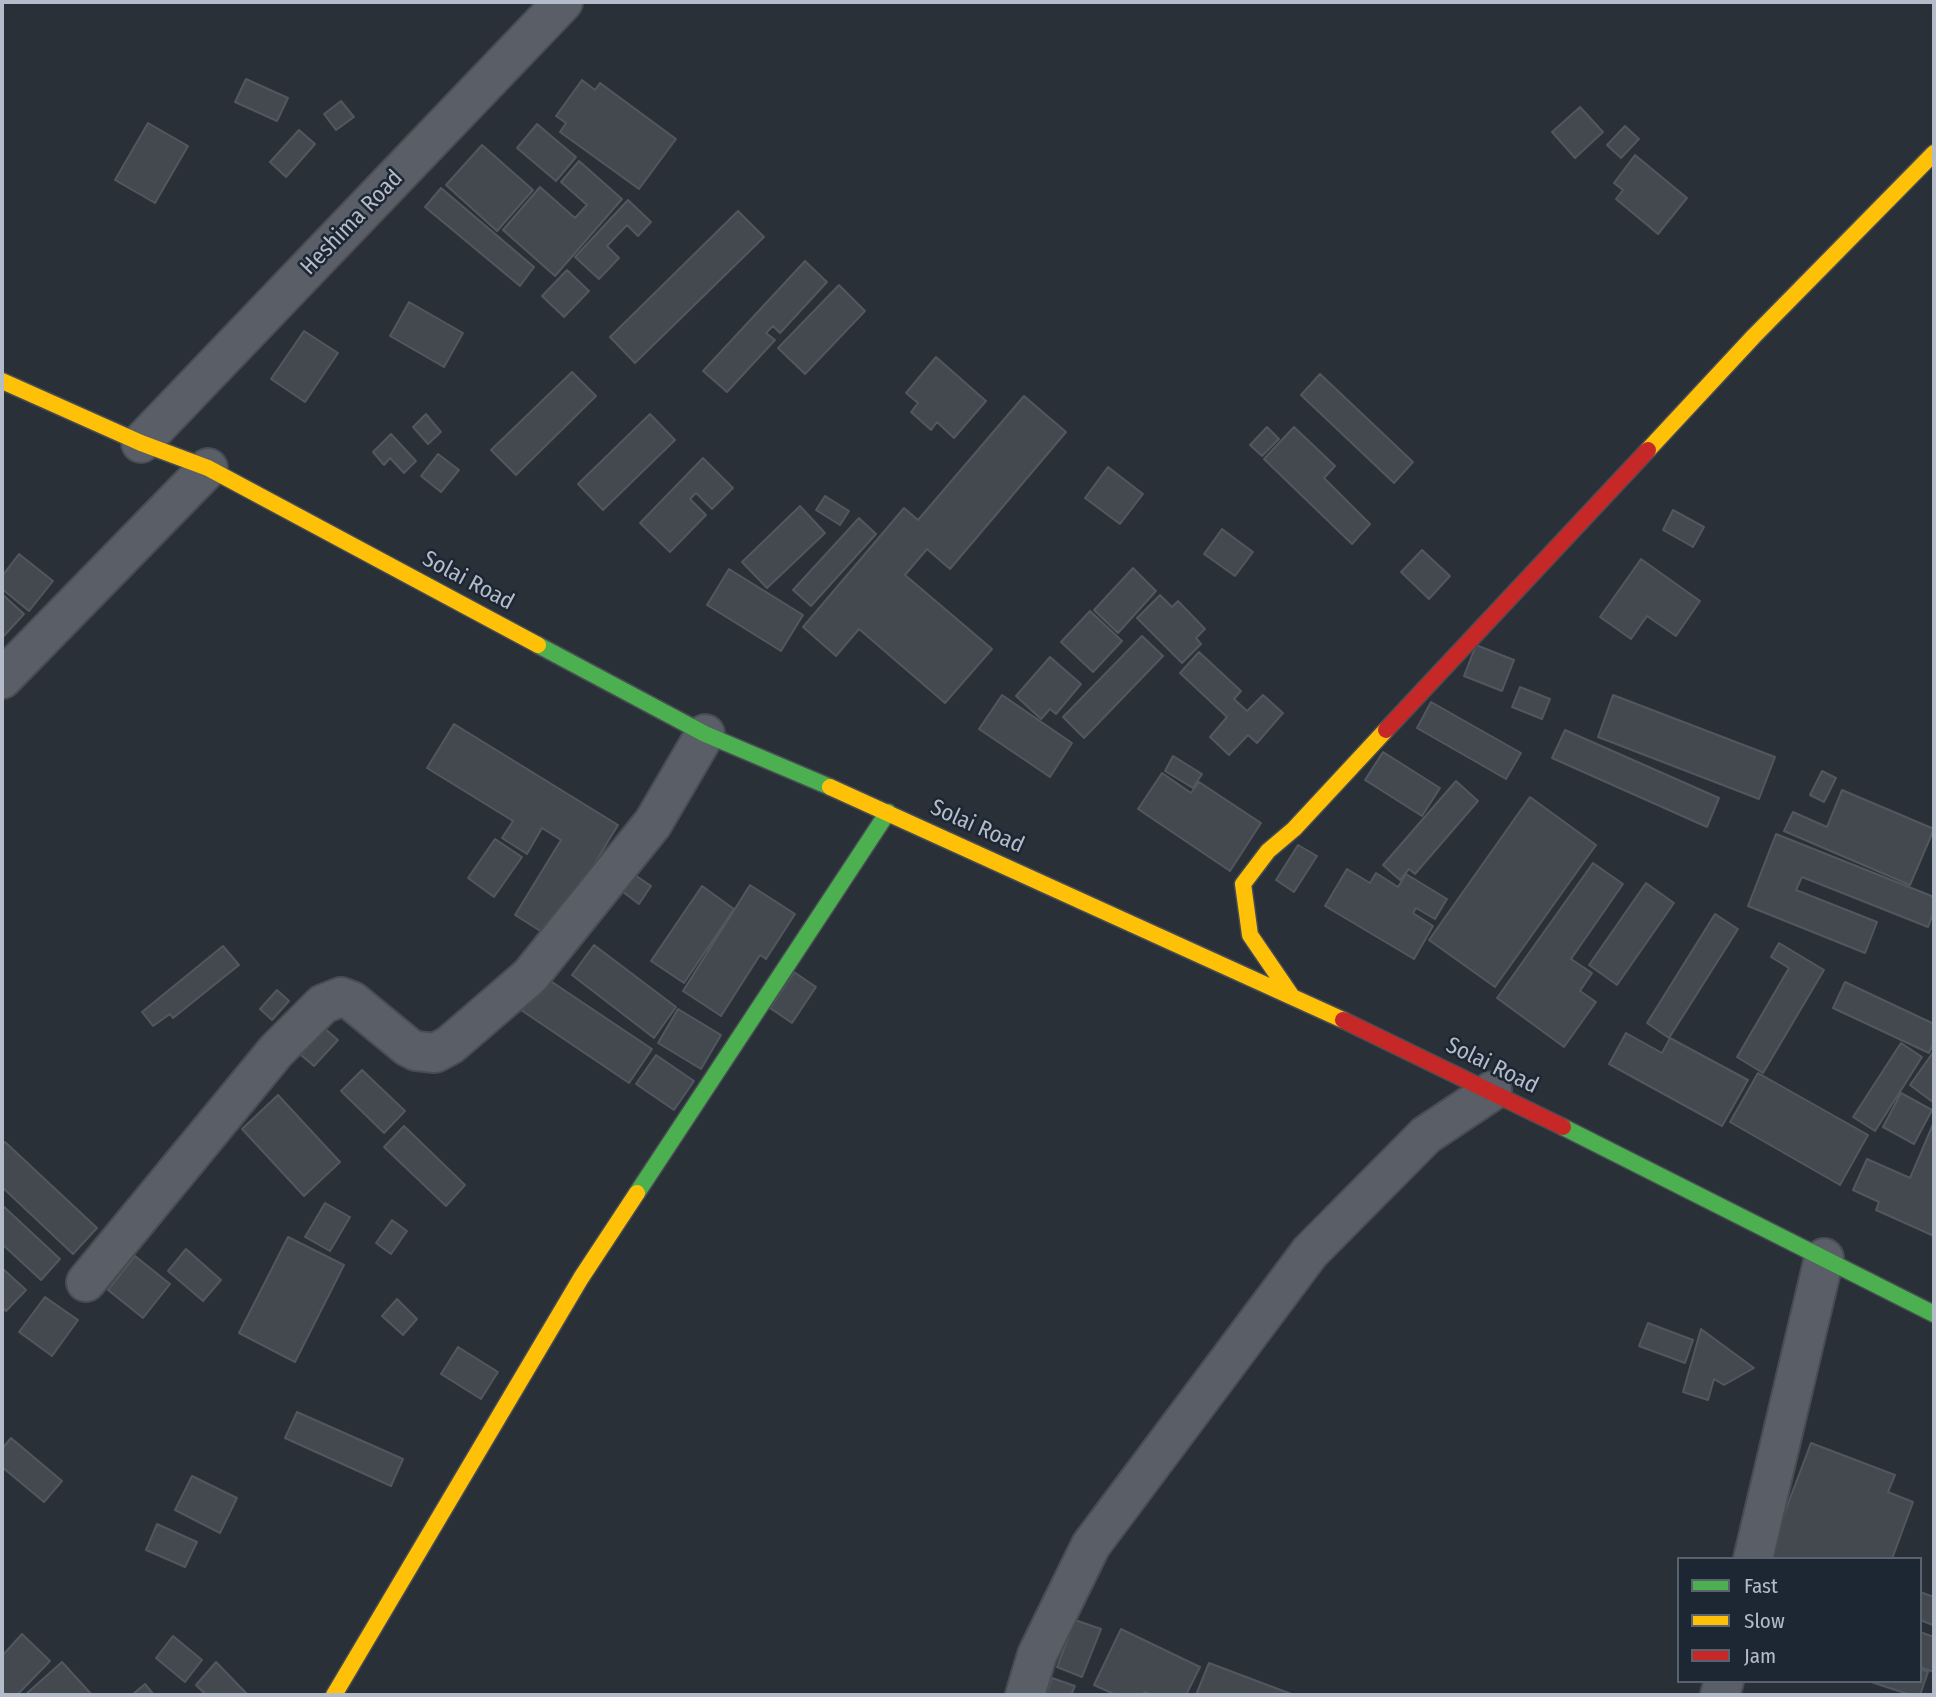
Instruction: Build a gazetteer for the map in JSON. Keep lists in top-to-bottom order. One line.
{"streets":{"main road":["Solai Road"],"street":["Heshima Road"]},"crossings":[["Heshima Road","Solai Road"]],"legend":["Fast","Slow","Jam"]}
